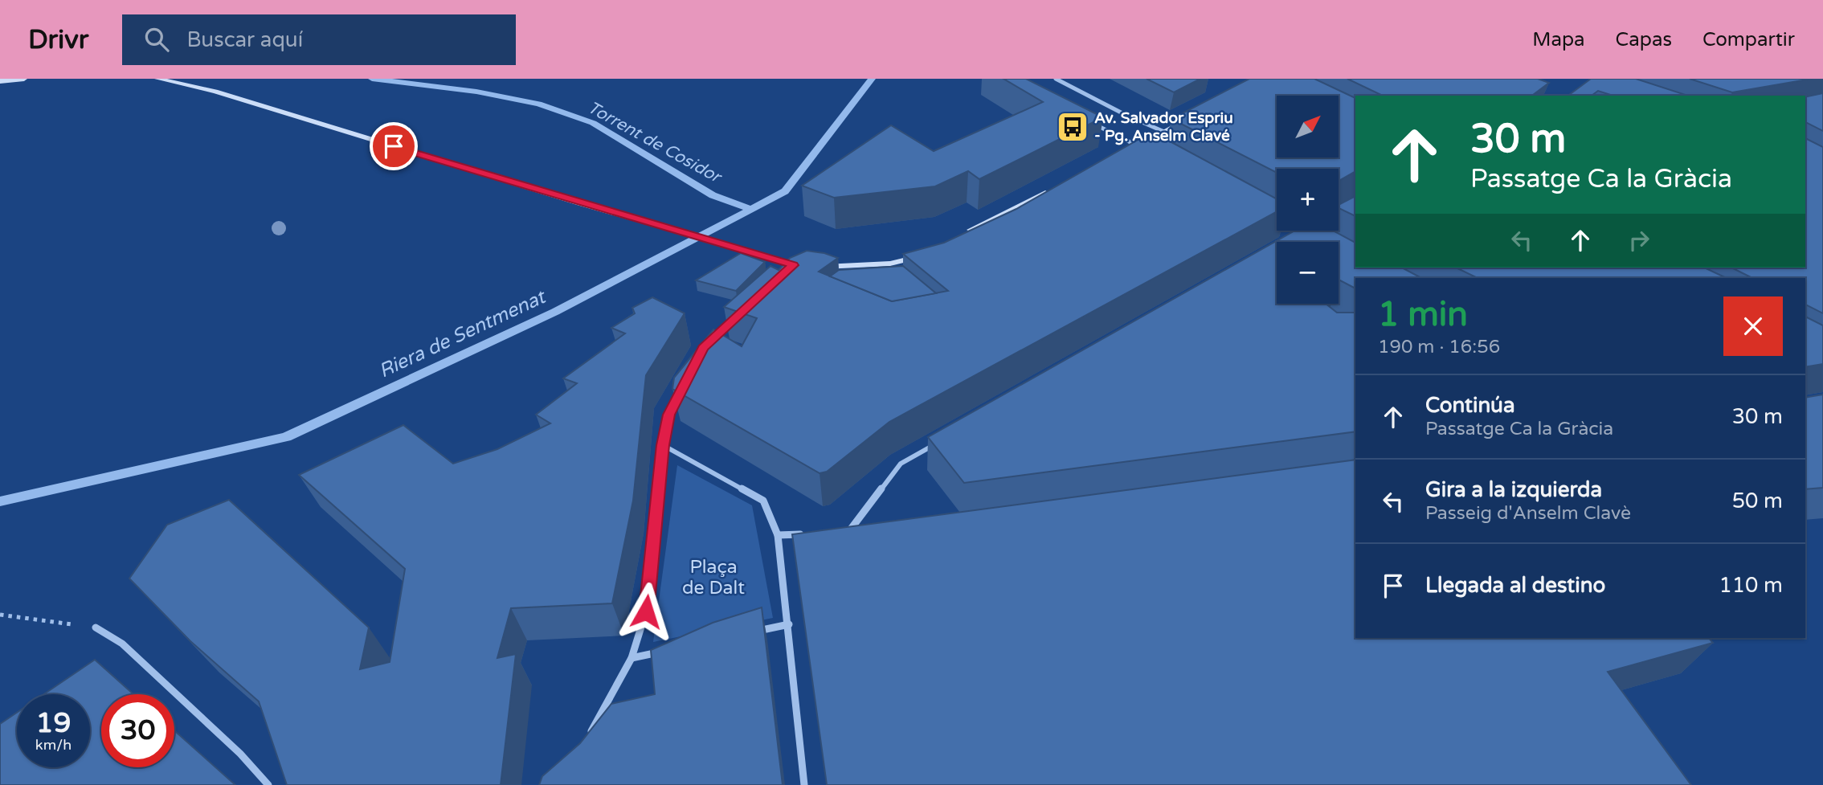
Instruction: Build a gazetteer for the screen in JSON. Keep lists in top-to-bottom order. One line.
{"water":["Torrent de Cosidor","Riera de Sentmenat"],"parks":["Plaça de Dalt"],"places":{"bus stop":["Av. Salvador Espriu - Pg. Anselm Clavé"]},"north":"top right","page":{"header":"Drivr","search":"Buscar aquí","nav":["Mapa","Capas","Compartir"],"map_buttons":["+","−"],"turn":["30 m","Passatge Ca la Gràcia"],"heading":["1 min","190 m · 16:56"],"list":[{"name":"Continúa","note":"Passatge Ca la Gràcia","value":"30 m"},{"name":"Gira a la izquierda","note":"Passeig d'Anselm Clavè","value":"50 m"},{"name":"Llegada al destino","value":"110 m"}],"speed":"19 km/h","limit":"30"}}
